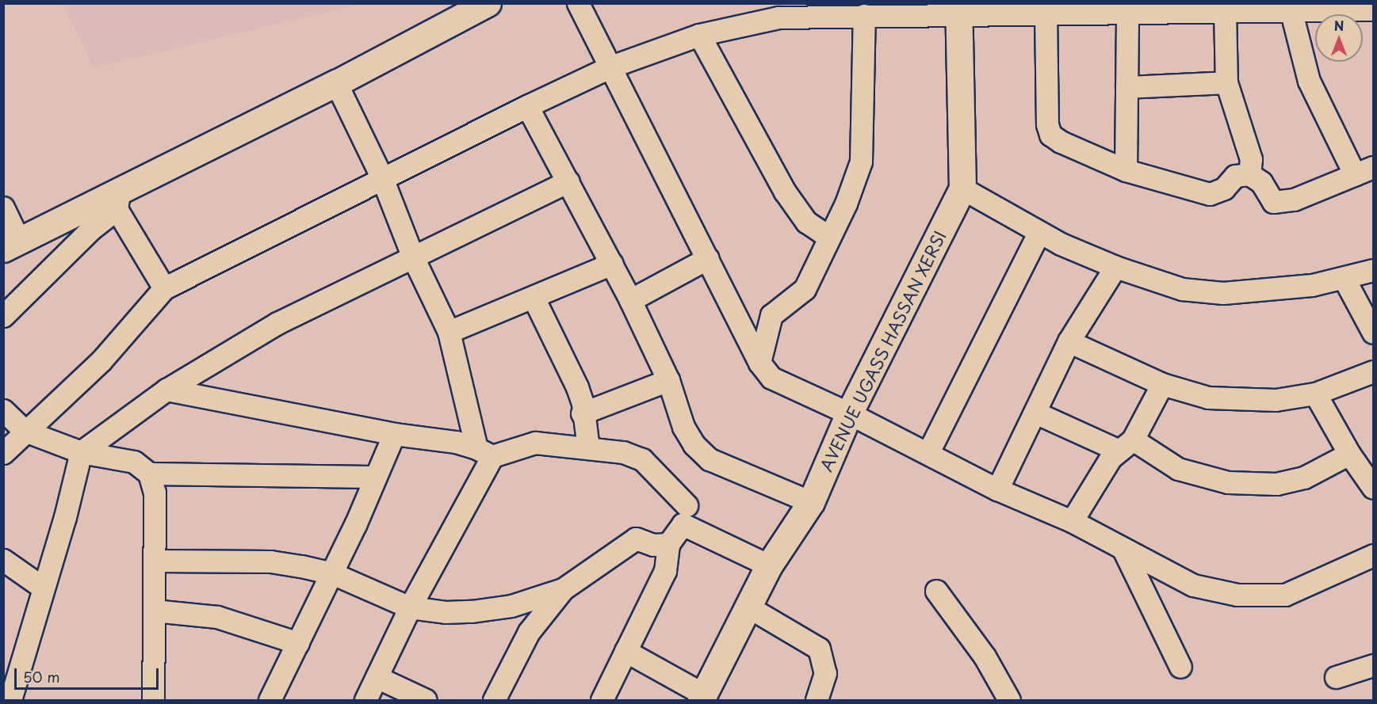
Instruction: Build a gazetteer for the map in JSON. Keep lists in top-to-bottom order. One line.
{"streets":{"main road":["AVENUE UGASS HASSAN XERSI"]},"scale_bar":"50 m","north":"top"}
